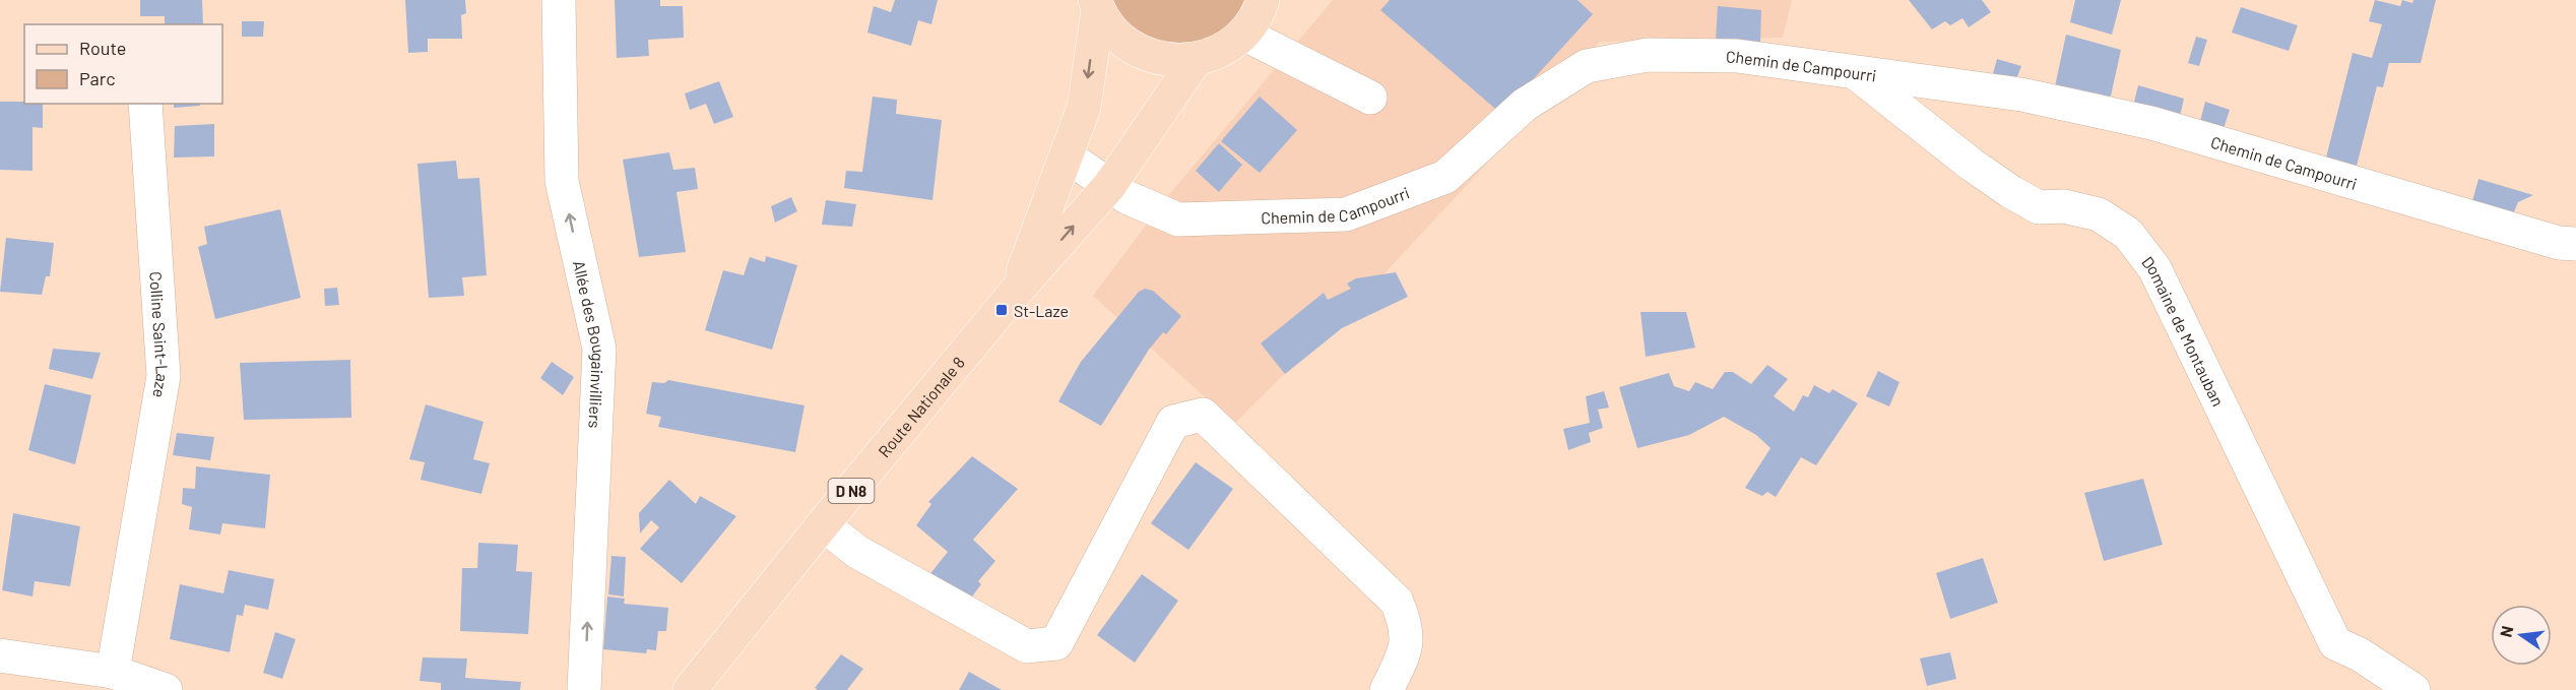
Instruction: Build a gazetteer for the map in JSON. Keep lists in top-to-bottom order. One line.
{"streets":{"main road":["Route Nationale 8","D N8"],"street":["Chemin de Campourri","Domaine de Montauban","Colline Saint-Laze","Allée des Bougainvilliers"]},"crossings":[["Chemin de Campourri","Domaine de Montauban"],["Chemin de Campourri","Route Nationale 8"]],"one_way":["Allée des Bougainvilliers"],"places":{"transit":["St-Laze"]},"legend":["Route","Parc"],"north":"left"}
